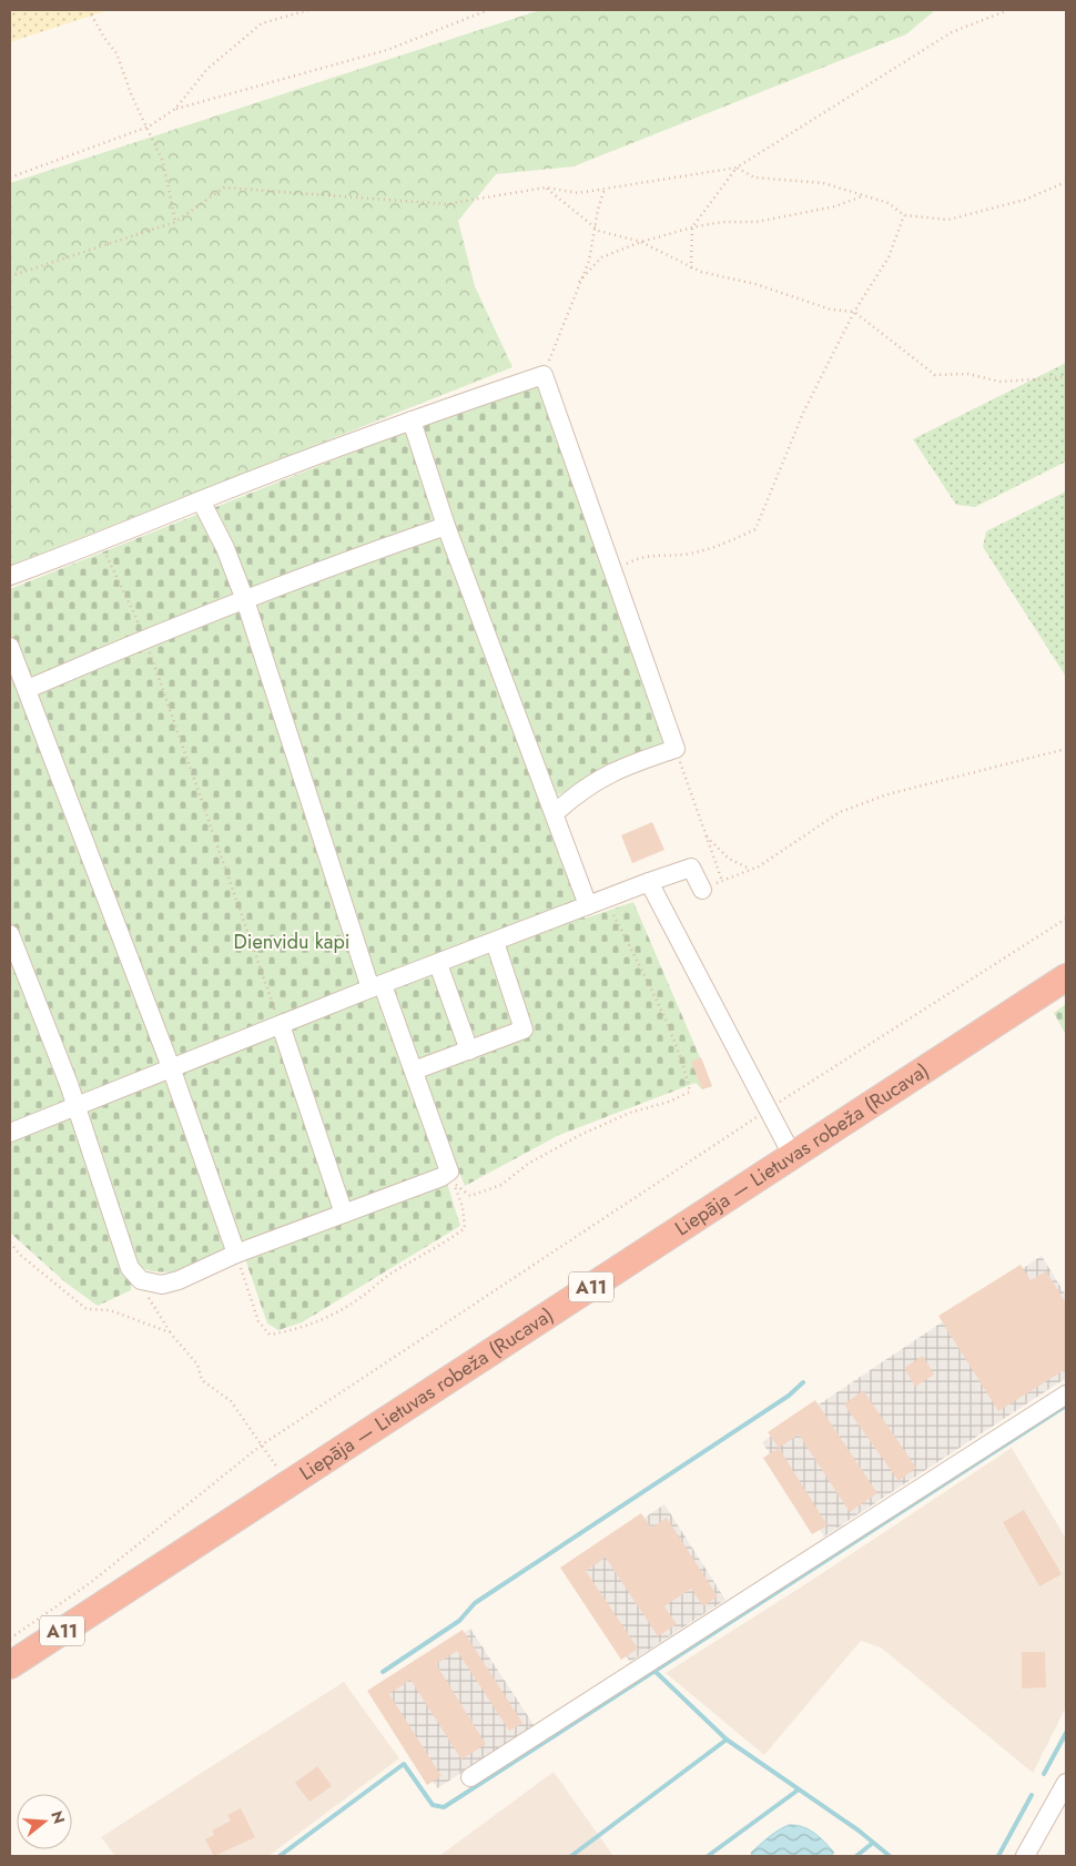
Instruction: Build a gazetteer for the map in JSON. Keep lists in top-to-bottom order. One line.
{"streets":{"highway":["Liepāja — Lietuvas robeža (Rucava)","A11"]},"parks":["Dienvidu kapi"],"north":"right"}
